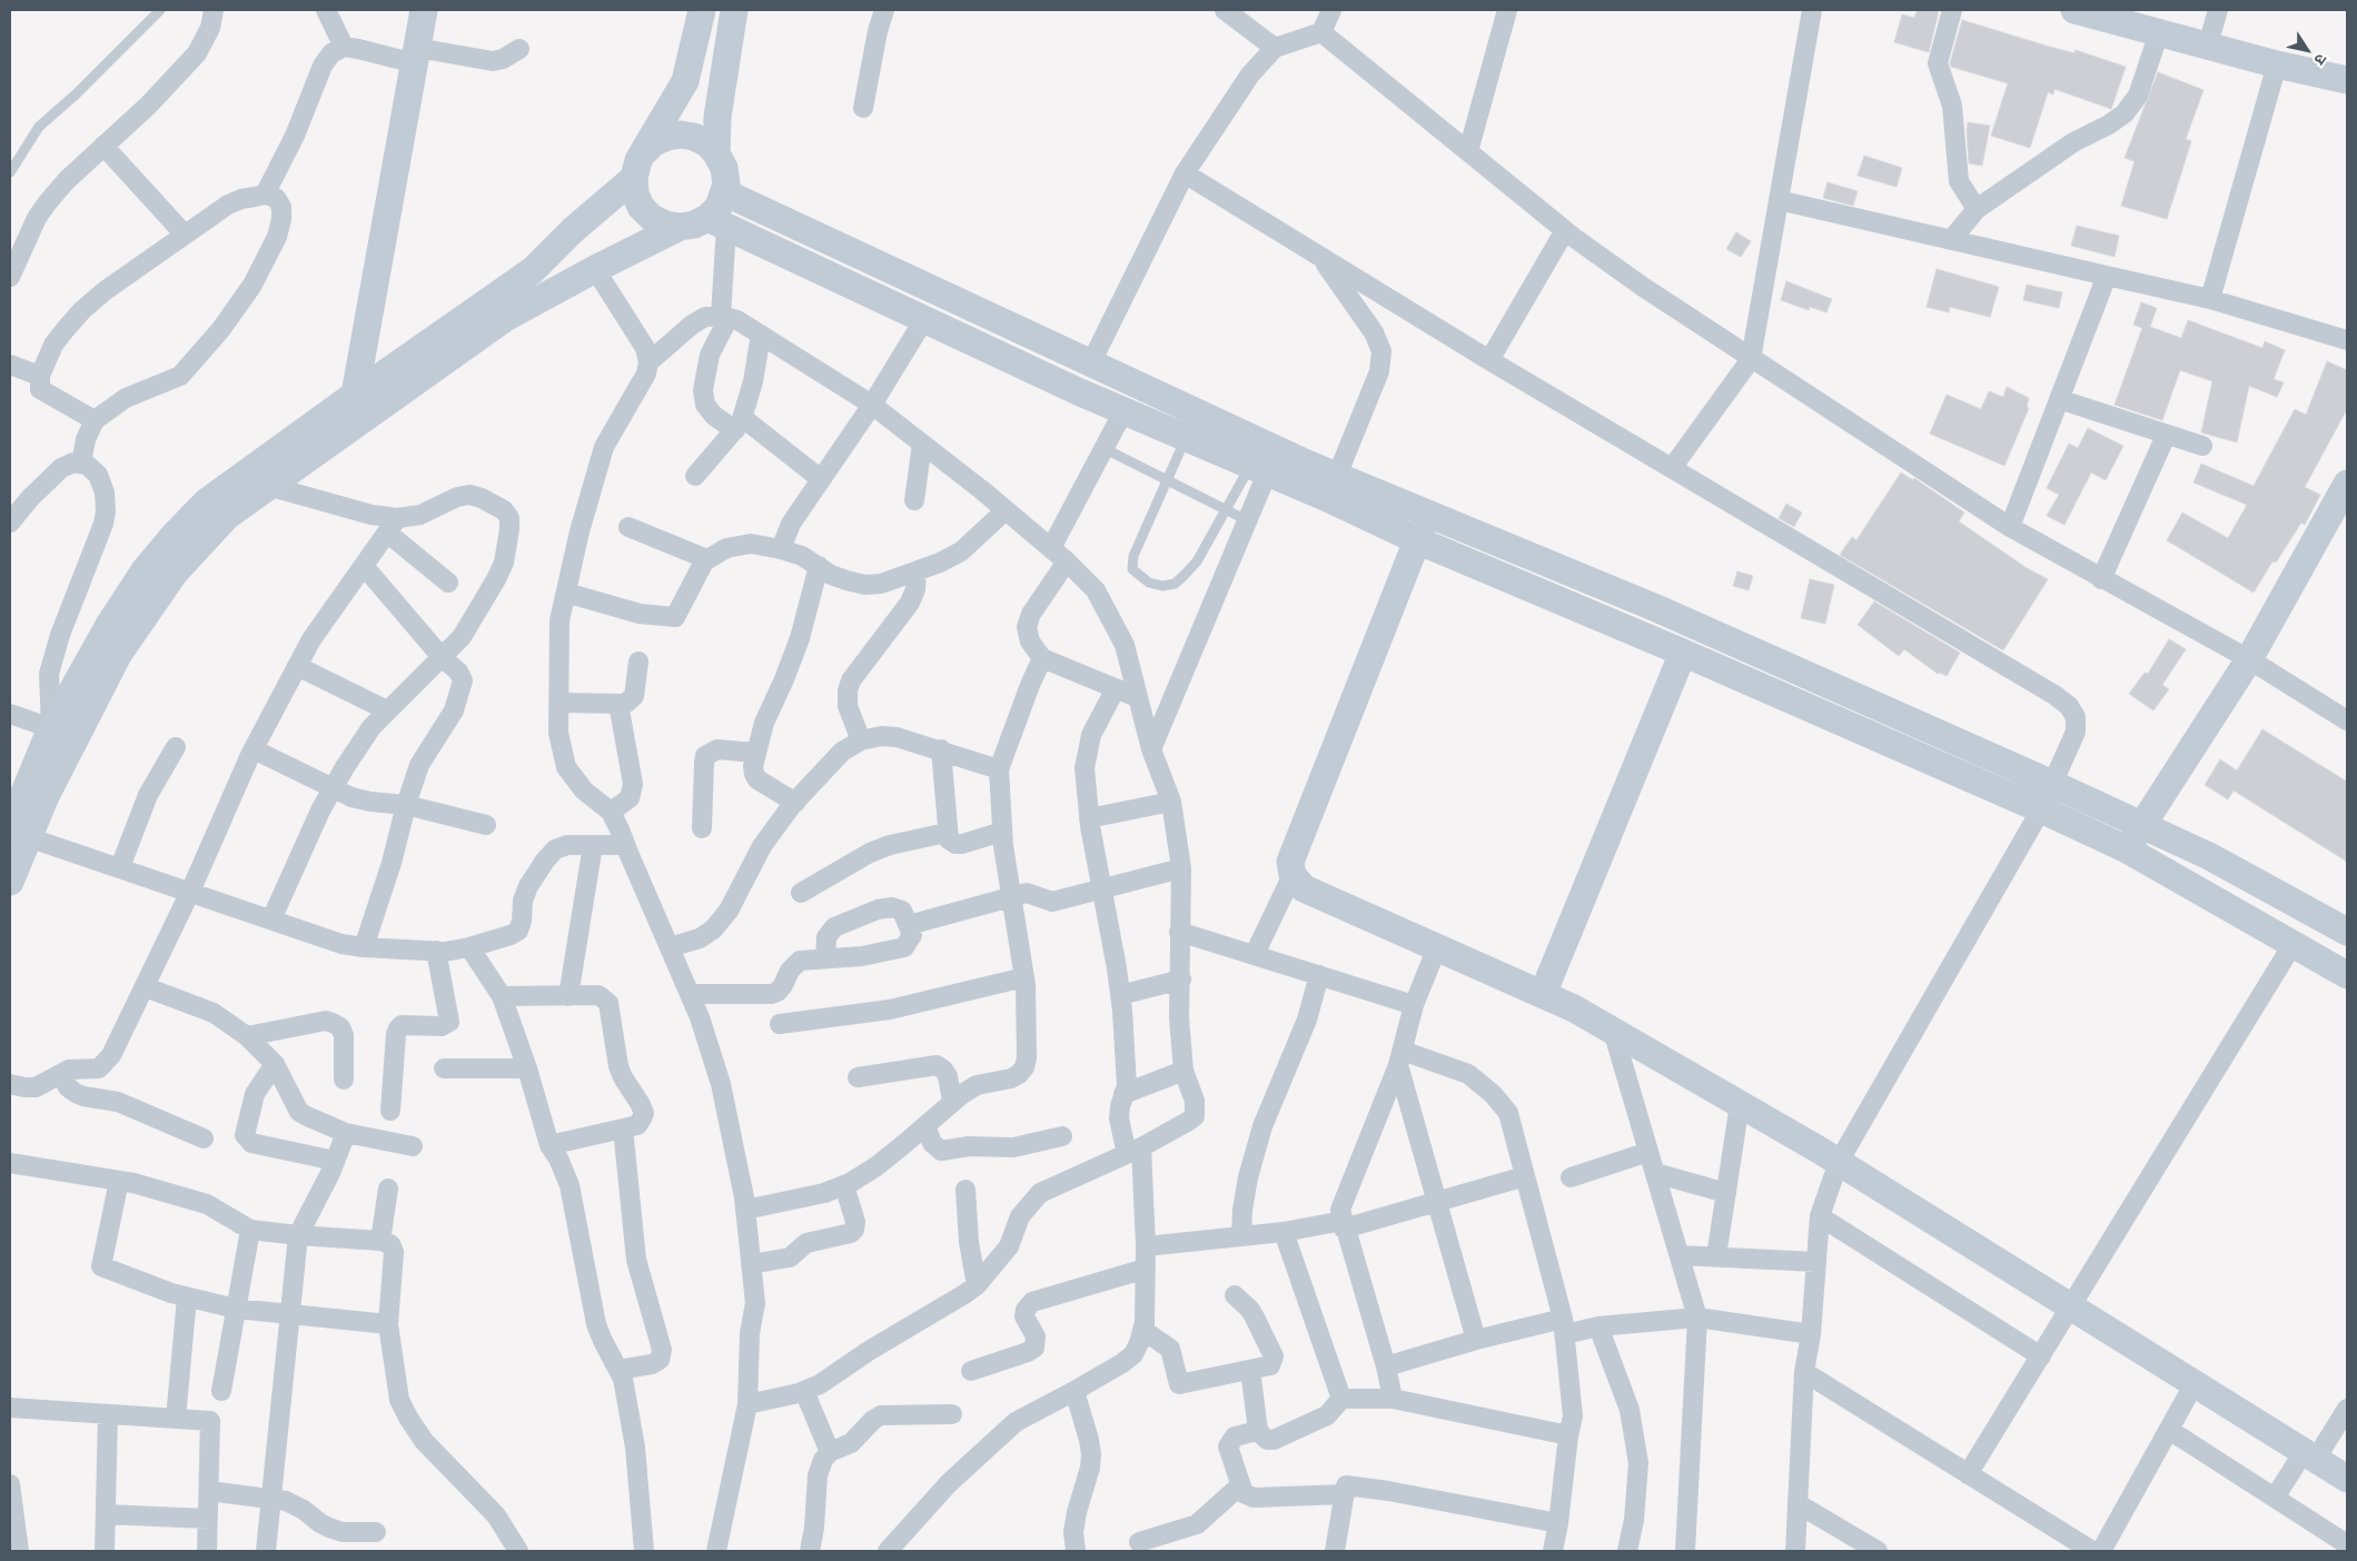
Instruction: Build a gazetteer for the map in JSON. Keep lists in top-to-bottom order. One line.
{"north":"bottom right"}
